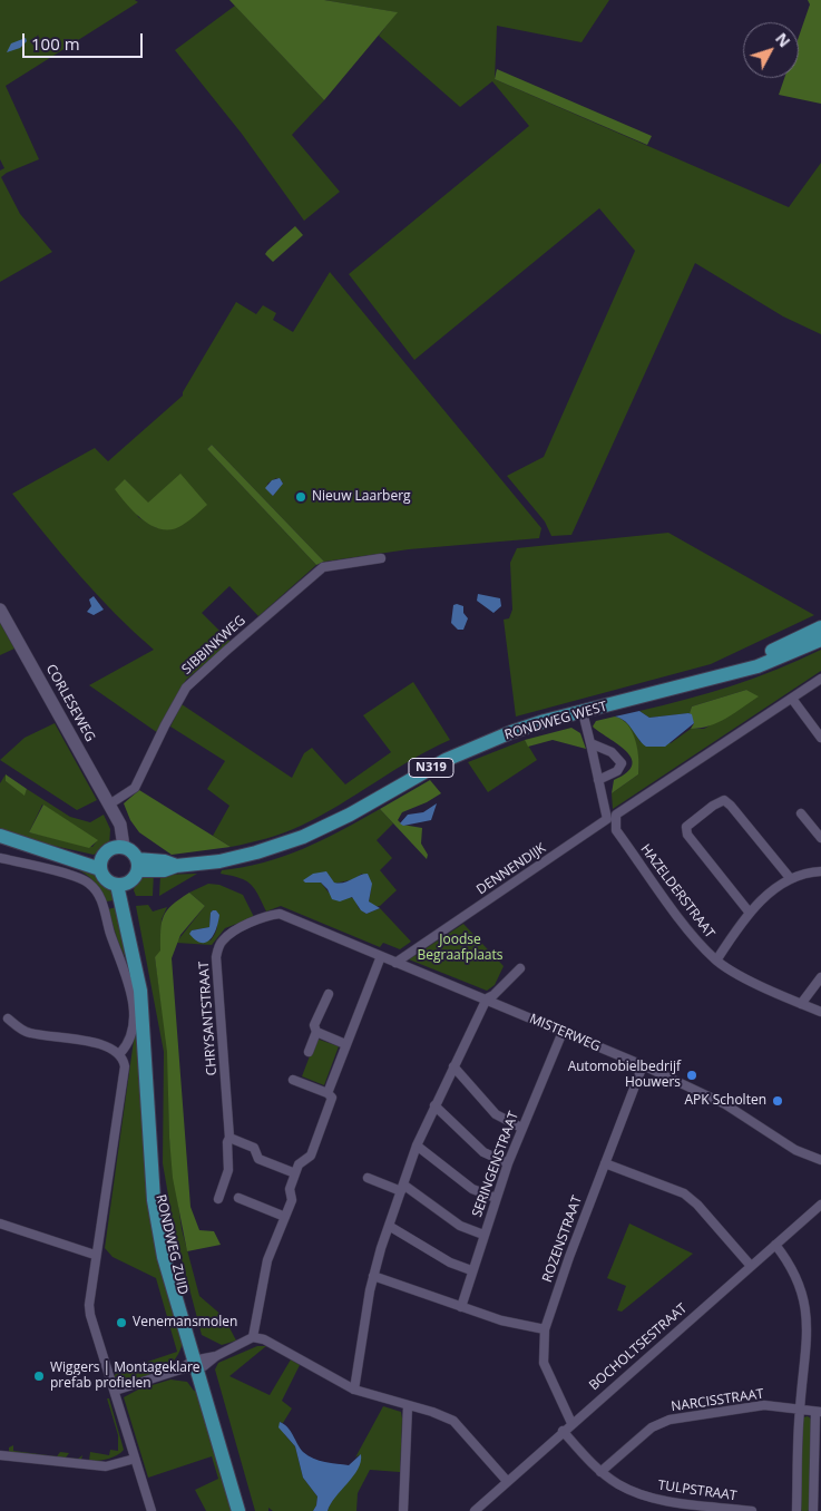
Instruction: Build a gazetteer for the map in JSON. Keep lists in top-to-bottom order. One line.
{"streets":{"main road":["CORLESEWEG","RONDWEG WEST","N319","RONDWEG ZUID"],"street":["SIBBINKWEG","DENNENDIJK","HAZELDERSTRAAT","CHRYSANTSTRAAT","MISTERWEG","SERINGENSTRAAT","ROZENSTRAAT","BOCHOLTSESTRAAT","NARCISSTRAAT","TULPSTRAAT"]},"crossings":[["SIBBINKWEG","CORLESEWEG"],["CORLESEWEG","RONDWEG WEST"],["CORLESEWEG","RONDWEG ZUID"],["RONDWEG WEST","DENNENDIJK"],["RONDWEG WEST","RONDWEG ZUID"],["DENNENDIJK","MISTERWEG"],["CHRYSANTSTRAAT","MISTERWEG"],["MISTERWEG","SERINGENSTRAAT"],["MISTERWEG","ROZENSTRAAT"],["ROZENSTRAAT","BOCHOLTSESTRAAT"],["BOCHOLTSESTRAAT","TULPSTRAAT"],["NARCISSTRAAT","TULPSTRAAT"]],"parks":["Joodse Begraafplaats"],"places":["Nieuw Laarberg","Automobielbedrijf Houwers","APK Scholten","Venemansmolen","Wiggers | Montageklare prefab profielen"],"scale_bar":"100 m","north":"top right"}
